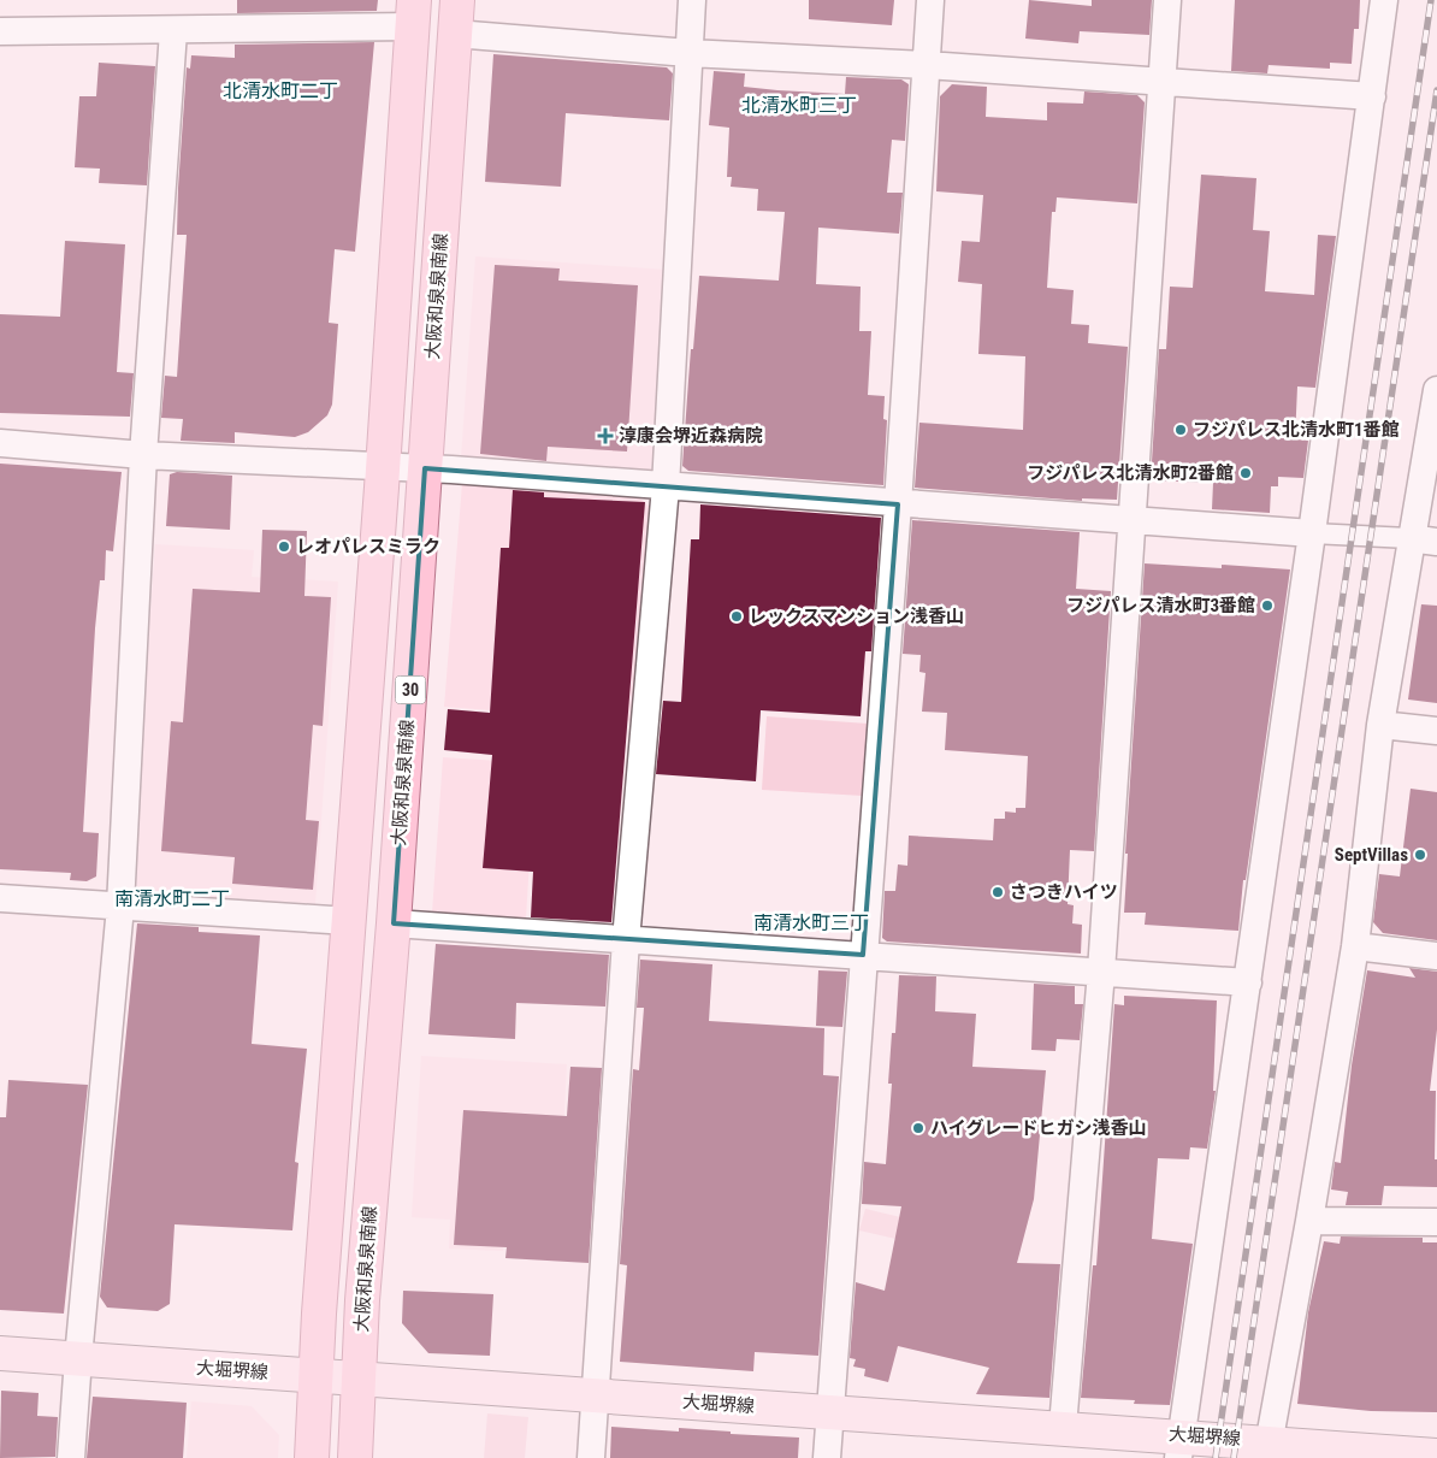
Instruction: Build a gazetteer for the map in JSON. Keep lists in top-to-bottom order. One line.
{"streets":{"main road":["大阪和泉泉南線","30","大堀堺線"]},"crossings":[["大阪和泉泉南線","大堀堺線"]],"districts":["北清水町二丁","北清水町三丁","南清水町二丁","南清水町三丁"],"places":{"other":["フジパレス北清水町1番館","フジパレス北清水町2番館","レオパレスミラク","フジパレス清水町3番館","レックスマンション浅香山","SeptVillas","さつきハイツ","ハイグレードヒガシ浅香山"],"health":["淳康会堺近森病院"]}}
